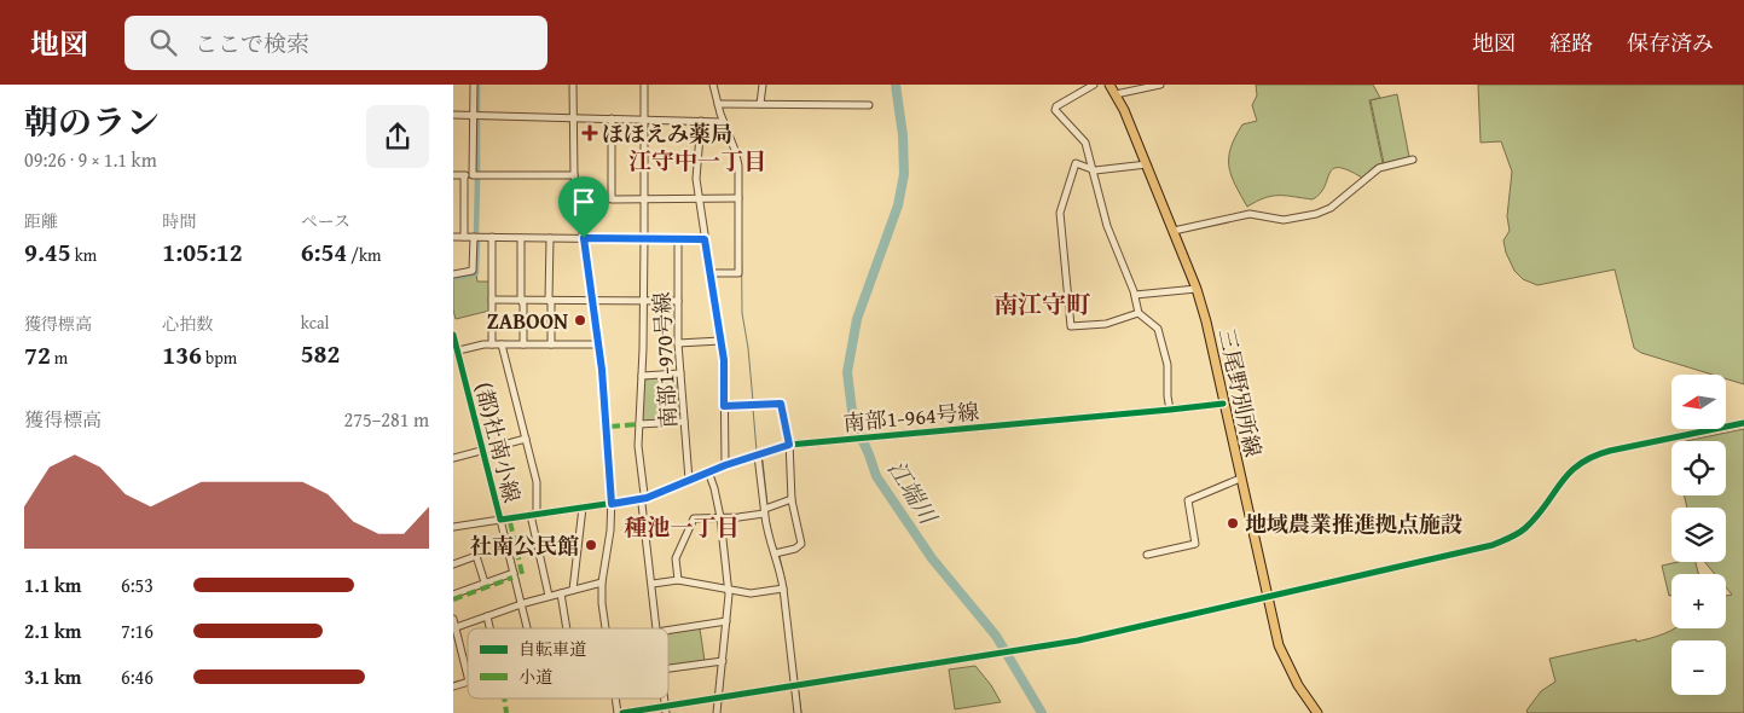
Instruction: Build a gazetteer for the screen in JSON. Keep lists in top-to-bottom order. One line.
{"streets":{"main road":["三尾野別所線"],"street":["南部1-970号線","南部1-964号線","(都)社南小線"]},"crossings":[["南部1-970号線","南部1-964号線"],["三尾野別所線","南部1-964号線"],["南部1-964号線","(都)社南小線"]],"districts":["江守中一丁目","南江守町","種池一丁目"],"water":["江端川"],"places":{"health":["ほほえみ薬局"],"other":["ZABOON","地域農業推進拠点施設","社南公民館"]},"legend":["自転車道","小道"],"north":"left","page":{"header":"地図","search":"ここで検索","nav":["地図","経路","保存済み"],"heading":["朝のラン","09:26 · 9 × 1.1 km"],"stats":[["距離","9.45 km"],["時間","1:05:12"],["ペース","6:54 /km"],["獲得標高","72 m"],["心拍数","136 bpm"],["kcal","582"]],"map_buttons":["+","−"],"chart":["獲得標高","275–281 m"],"list":[{"name":"1.1 km","note":"6:53"},{"name":"2.1 km","note":"7:16"},{"name":"3.1 km","note":"6:46"}]}}
